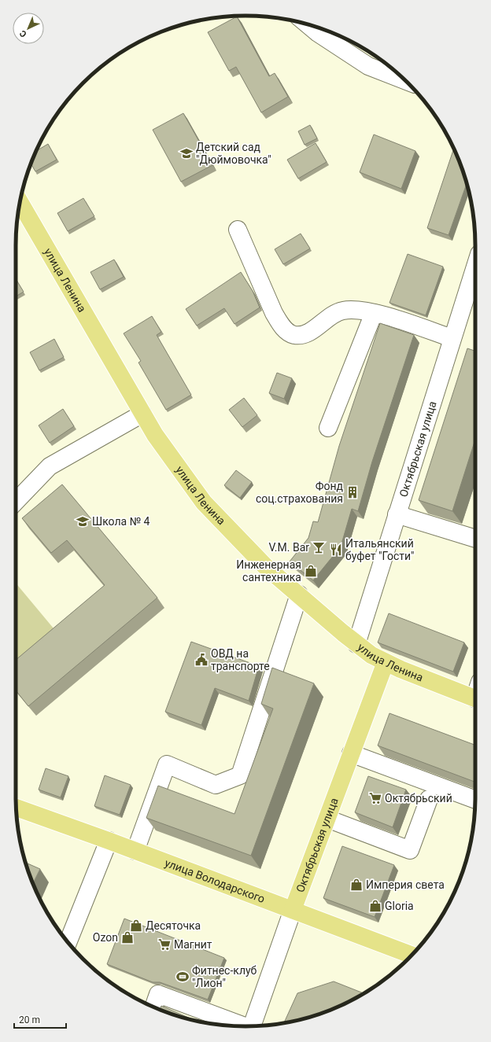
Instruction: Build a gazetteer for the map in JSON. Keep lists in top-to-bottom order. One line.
{"streets":{"main road":["улица Ленина","Октябрьская улица","улица Володарского"]},"crossings":[["улица Ленина","Октябрьская улица"],["Октябрьская улица","улица Володарского"]],"places":{"school or university":["Детский сад \"Дюймовочка\"","Школа № 4"],"building":["Фонд соц.страхования"],"bar":["V.M. Bar"],"restaurant":["Итальянский буфет \"Гости\""],"shop":["Инженерная сантехника","Империя света","Gloria","Десяточка","Ozon"],"public building":["ОВД на транспорте"],"supermarket":["Октябрьский","Магнит"],"sports":["Фитнес-клуб \"Лион\""]},"scale_bar":"20 m","north":"bottom left"}
